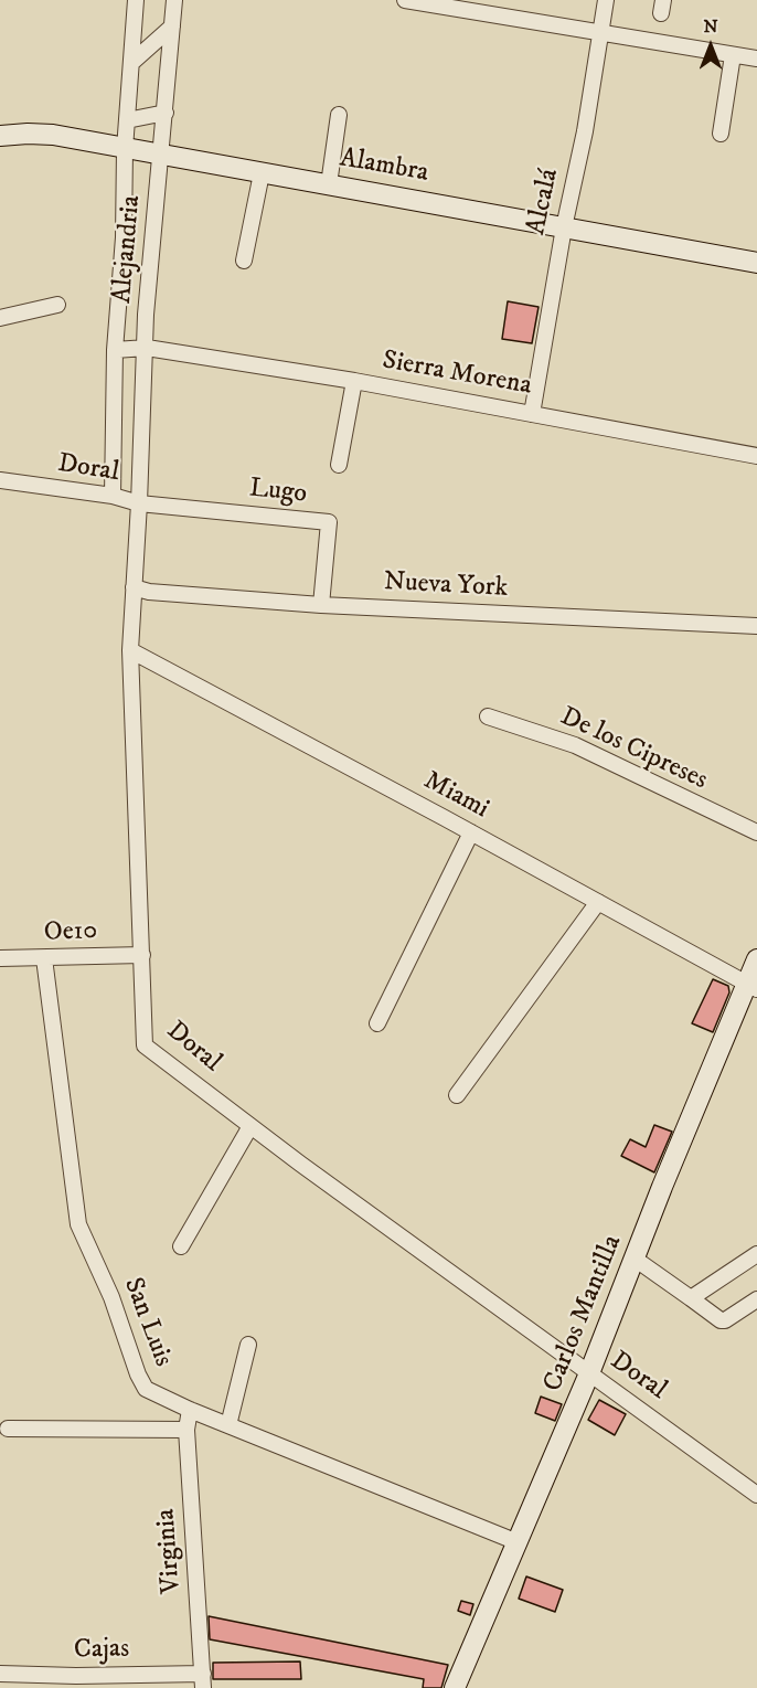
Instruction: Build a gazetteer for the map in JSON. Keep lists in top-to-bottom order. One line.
{"streets":{"street":["Alambra","Alcalá","Alejandria","Sierra Morena","Doral","Lugo","Nueva York","De los Cipreses","Miami","Oe10","Carlos Mantilla","San Luis","Virginia","Cajas"]},"crossings":[["Alambra","Alcalá"],["Alambra","Alejandria"],["Alcalá","Sierra Morena"],["Alejandria","Sierra Morena"],["Alejandria","Doral"],["Alejandria","Lugo"],["Doral","Lugo"],["Doral","Nueva York"],["Doral","Miami"],["Doral","Oe10"],["Doral","Carlos Mantilla"],["Lugo","Nueva York"],["Miami","Carlos Mantilla"],["Oe10","San Luis"],["Carlos Mantilla","San Luis"],["San Luis","Virginia"],["Virginia","Cajas"]],"north":"top"}
